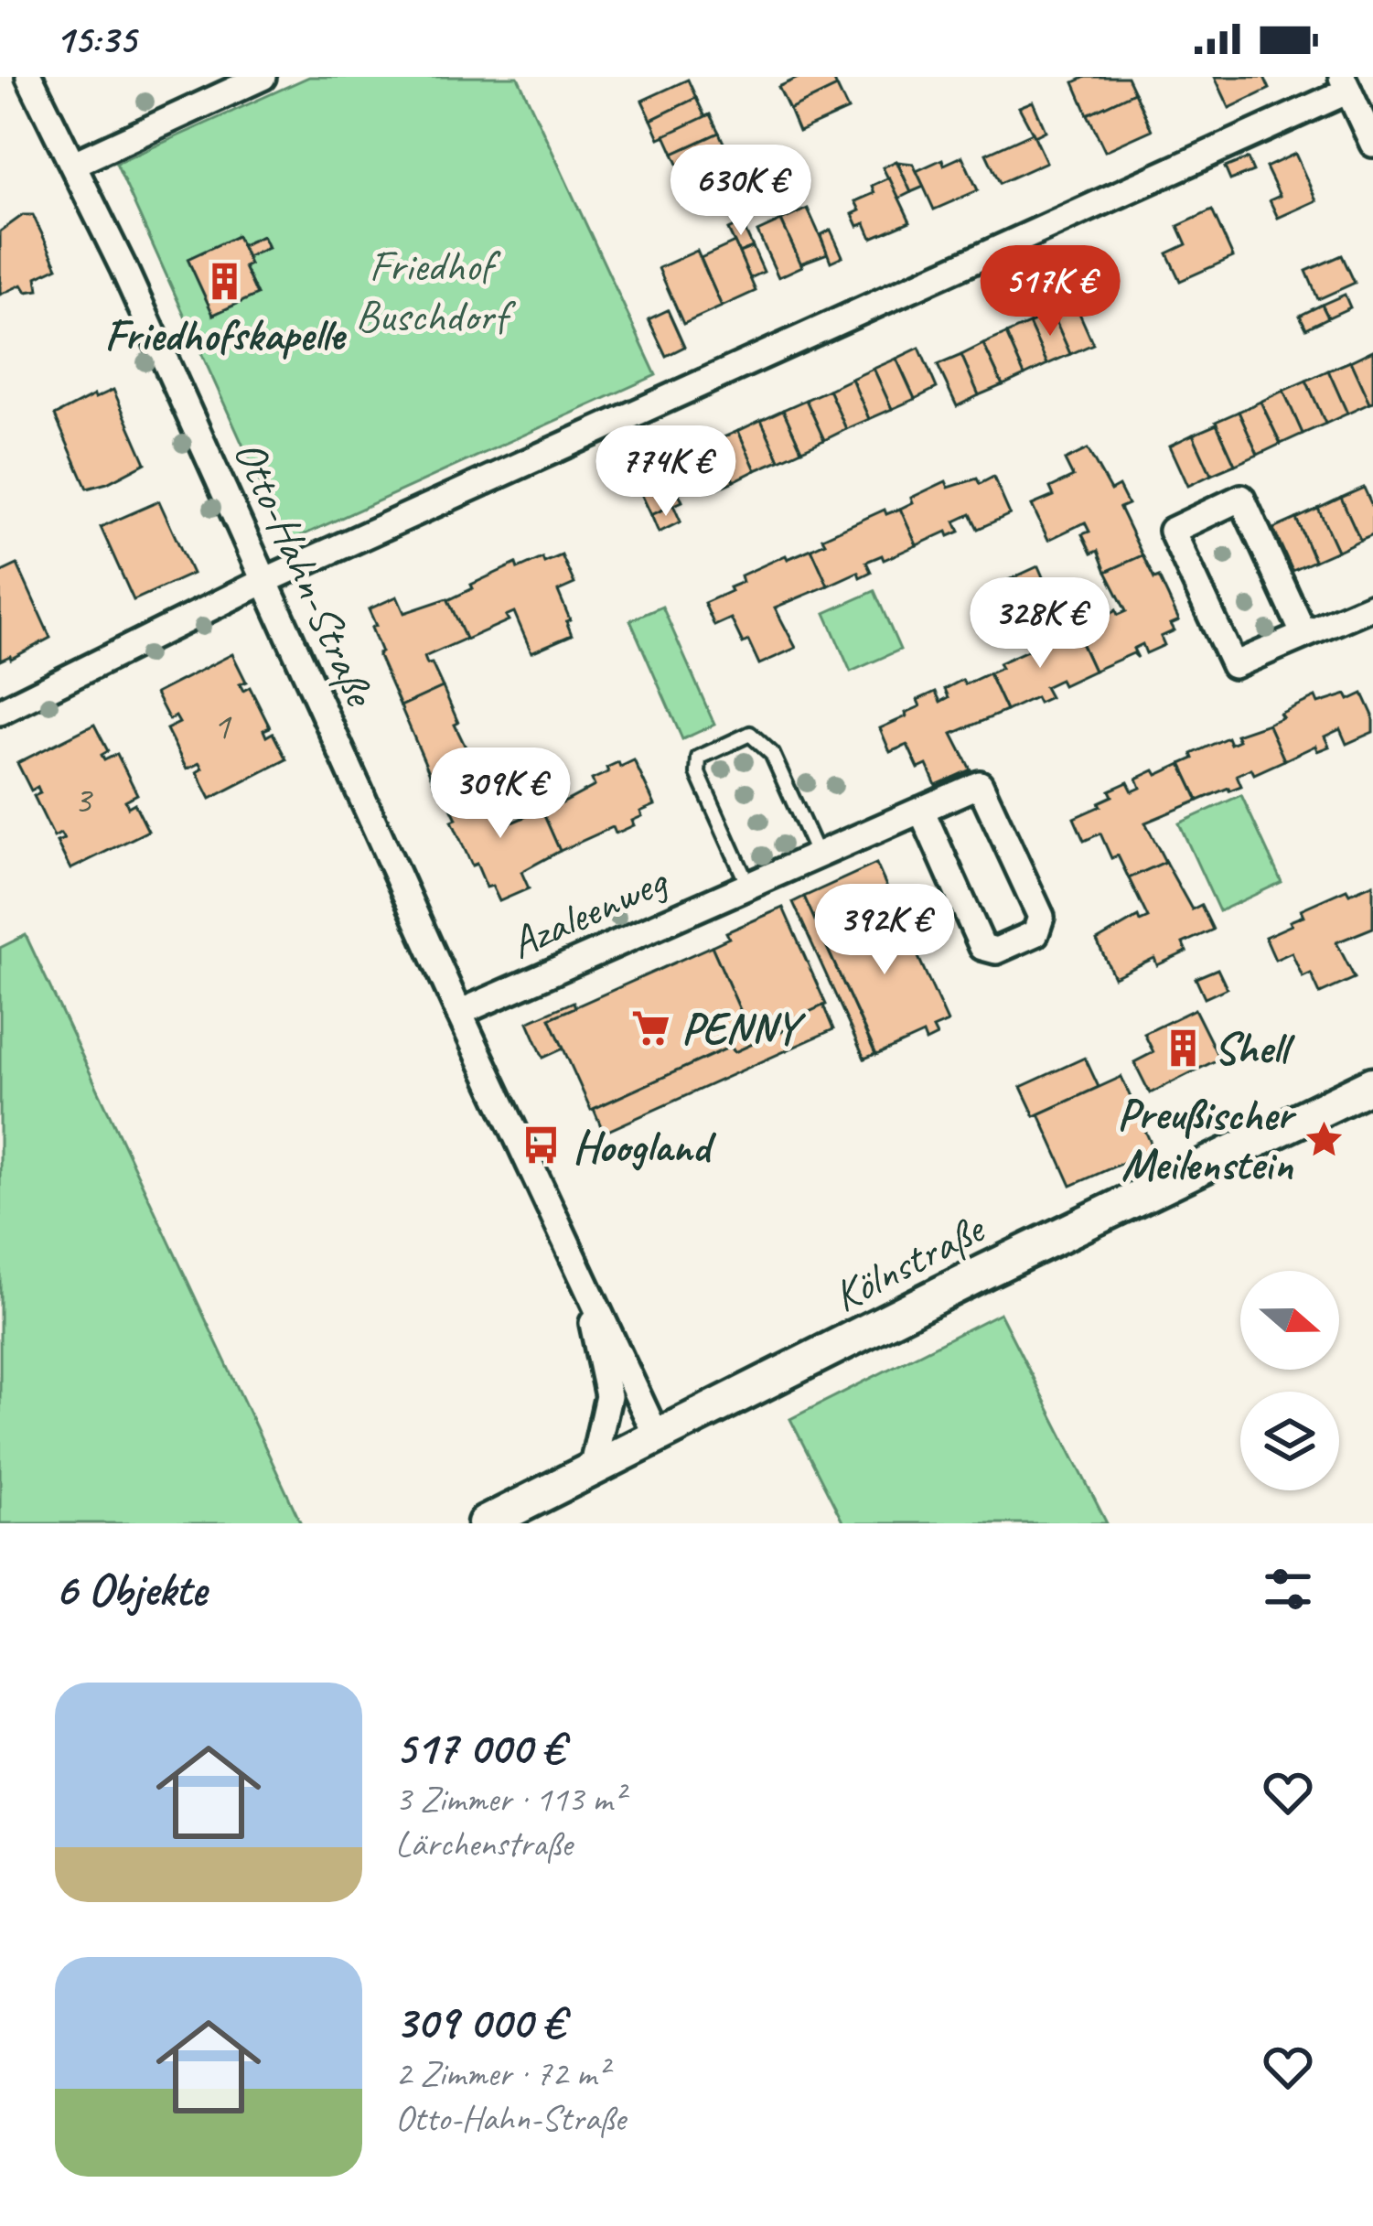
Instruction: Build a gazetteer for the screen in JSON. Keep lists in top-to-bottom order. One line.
{"streets":{"main road":["Kölnstraße"],"street":["Otto-Hahn-Straße","Azaleenweg"]},"crossings":[["Otto-Hahn-Straße","Azaleenweg"],["Otto-Hahn-Straße","Kölnstraße"]],"parks":["Friedhof Buschdorf"],"places":{"building":["Friedhofskapelle","Shell"],"supermarket":["PENNY"],"place":["Preußischer Meilenstein"],"bus stop":["Hoogland"]},"house_numbers":["1","3"],"north":"right","page":{"status":"15:35","price":["630K €","517K €","774K €","328K €","309K €","392K €"],"heading":"6 Objekte","list":[{"name":"517 000 €","note":"3 Zimmer · 113 m² · Lärchenstraße"},{"name":"309 000 €","note":"2 Zimmer · 72 m² · Otto-Hahn-Straße"}]}}
